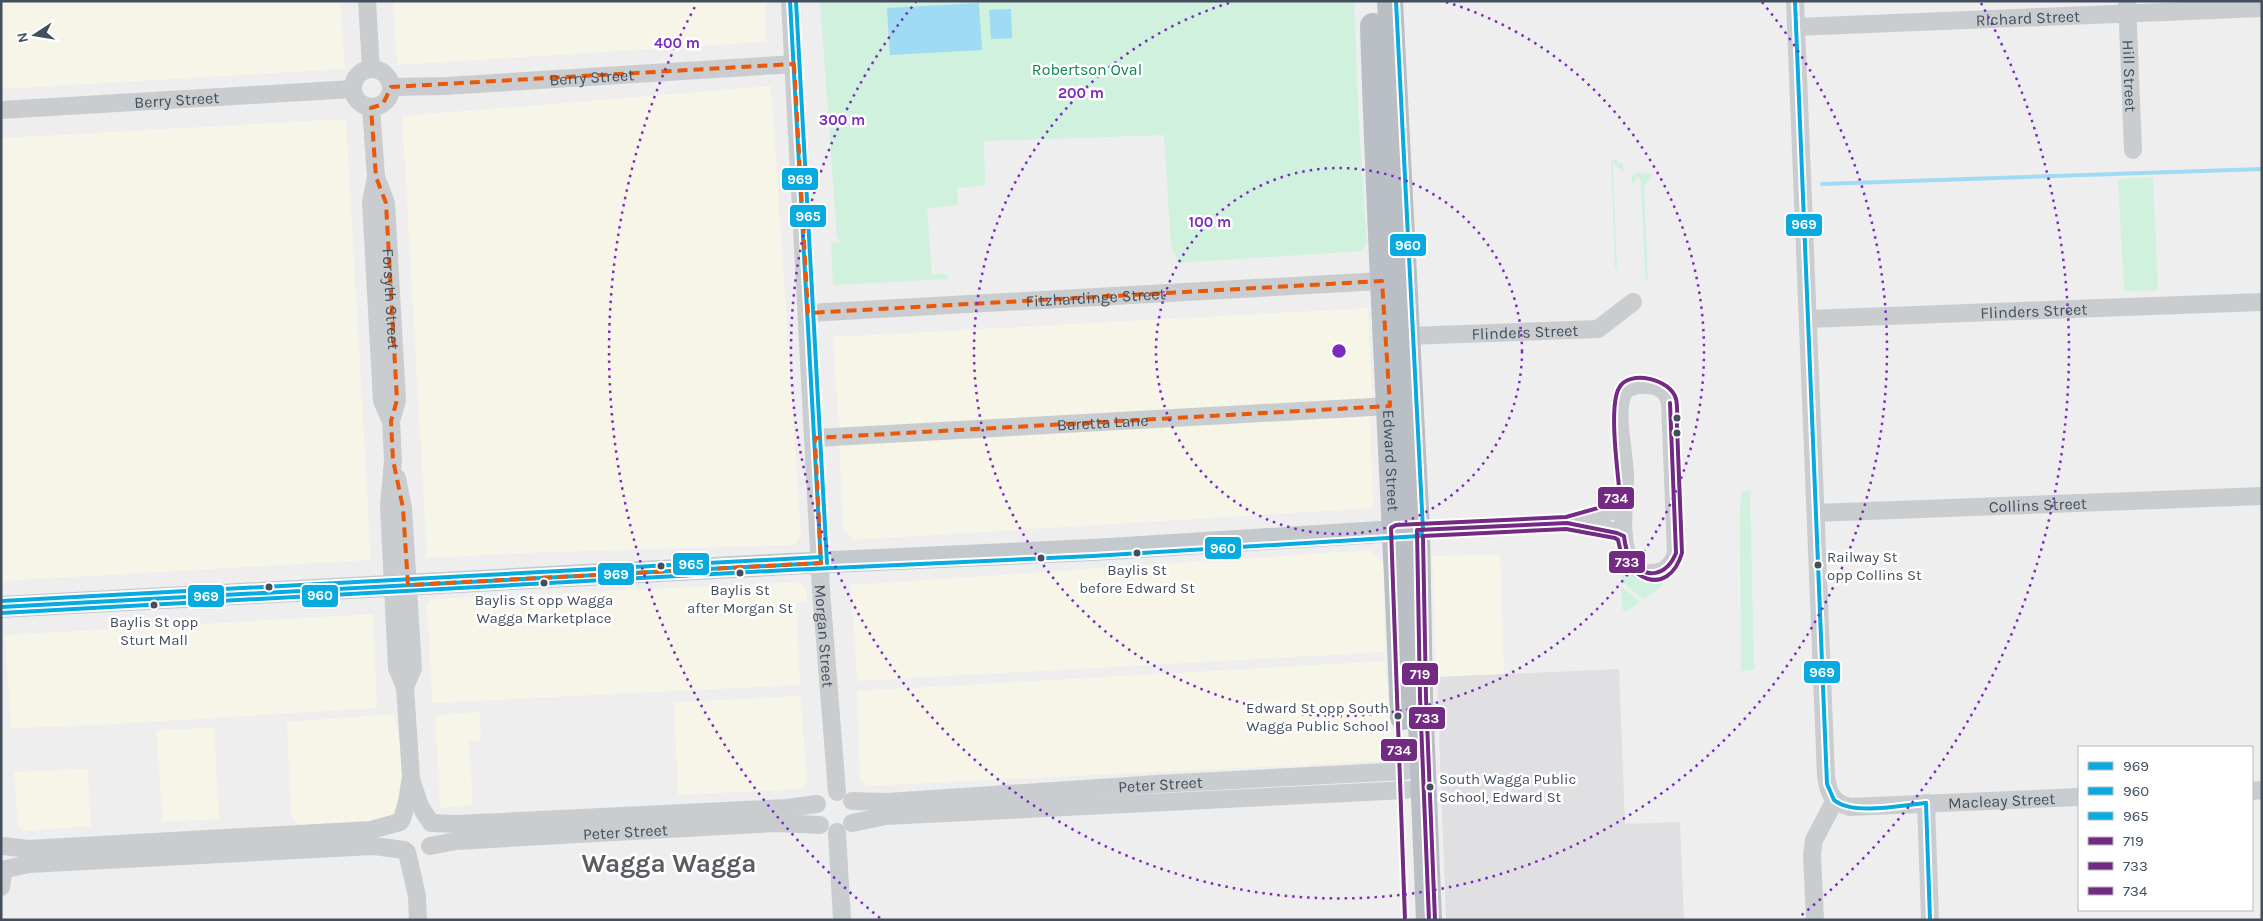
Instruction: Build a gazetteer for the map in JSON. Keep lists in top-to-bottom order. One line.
{"streets":{"highway":["Edward Street"],"street":["Richard Street","Hill Street","Berry Street","Fitzhardinge Street","Forsyth Street","Flinders Street","Baretta Lane","Collins Street","Morgan Street","Peter Street","Macleay Street"]},"crossings":[["Richard Street","Hill Street"],["Berry Street","Forsyth Street"],["Berry Street","Morgan Street"],["Fitzhardinge Street","Edward Street"],["Fitzhardinge Street","Morgan Street"],["Forsyth Street","Peter Street"],["Flinders Street","Edward Street"],["Baretta Lane","Edward Street"],["Baretta Lane","Morgan Street"],["Edward Street","Peter Street"],["Morgan Street","Peter Street"]],"districts":["Wagga Wagga"],"parks":["Robertson Oval"],"places":["Baylis St before Edward St","Railway St opp Collins St","Baylis St after Morgan St","Baylis St opp Wagga Wagga Marketplace","Baylis St opp Sturt Mall","Edward St opp South Wagga Public School","South Wagga Public School, Edward St"],"lines":["transit line 969","transit line 960","transit line 965","transit line 734","transit line 719","transit line 733"],"legend":["969","960","965","719","733","734"],"north":"left","rings":["400 m","200 m","300 m","100 m"]}
